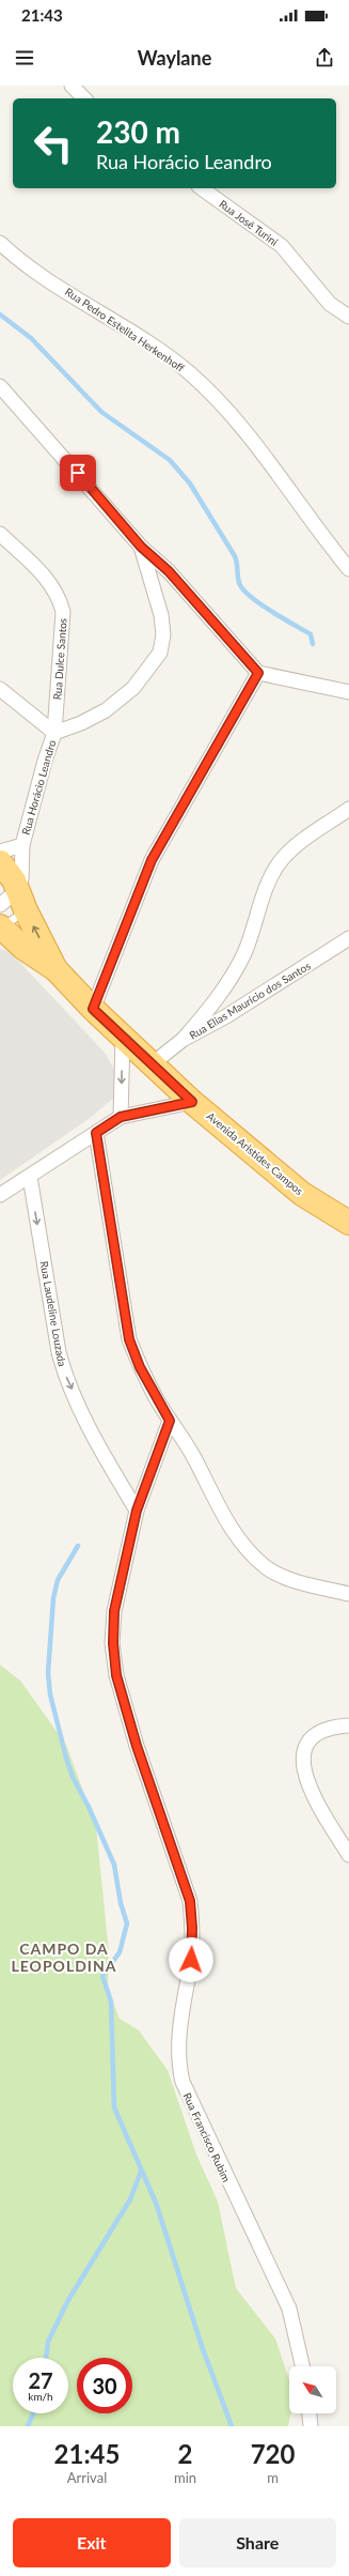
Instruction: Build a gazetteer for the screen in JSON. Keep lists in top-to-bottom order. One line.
{"streets":{"highway":["Avenida Aristides Campos"],"street":["Rua José Turini","Rua Pedro Estelita Herkenhoff","Rua Dulce Santos","Rua Horácio Leandro","Rua Elias Maurício dos Santos","Rua Laudeline Louzada","Rua Francisco Rubim"]},"crossings":[["Rua Dulce Santos","Rua Horácio Leandro"],["Rua Horácio Leandro","Avenida Aristides Campos"],["Rua Elias Maurício dos Santos","Avenida Aristides Campos"],["Rua Laudeline Louzada","Rua Francisco Rubim"]],"districts":["CAMPO DA LEOPOLDINA"],"north":"top left","page":{"status":"21:43","header":"Waylane","turn":["230 m","Rua Horácio Leandro"],"speed":"27 km/h","limit":"30","eta":["21:45","Arrival","2","min","720","m"],"buttons":["Exit","Share"]}}
